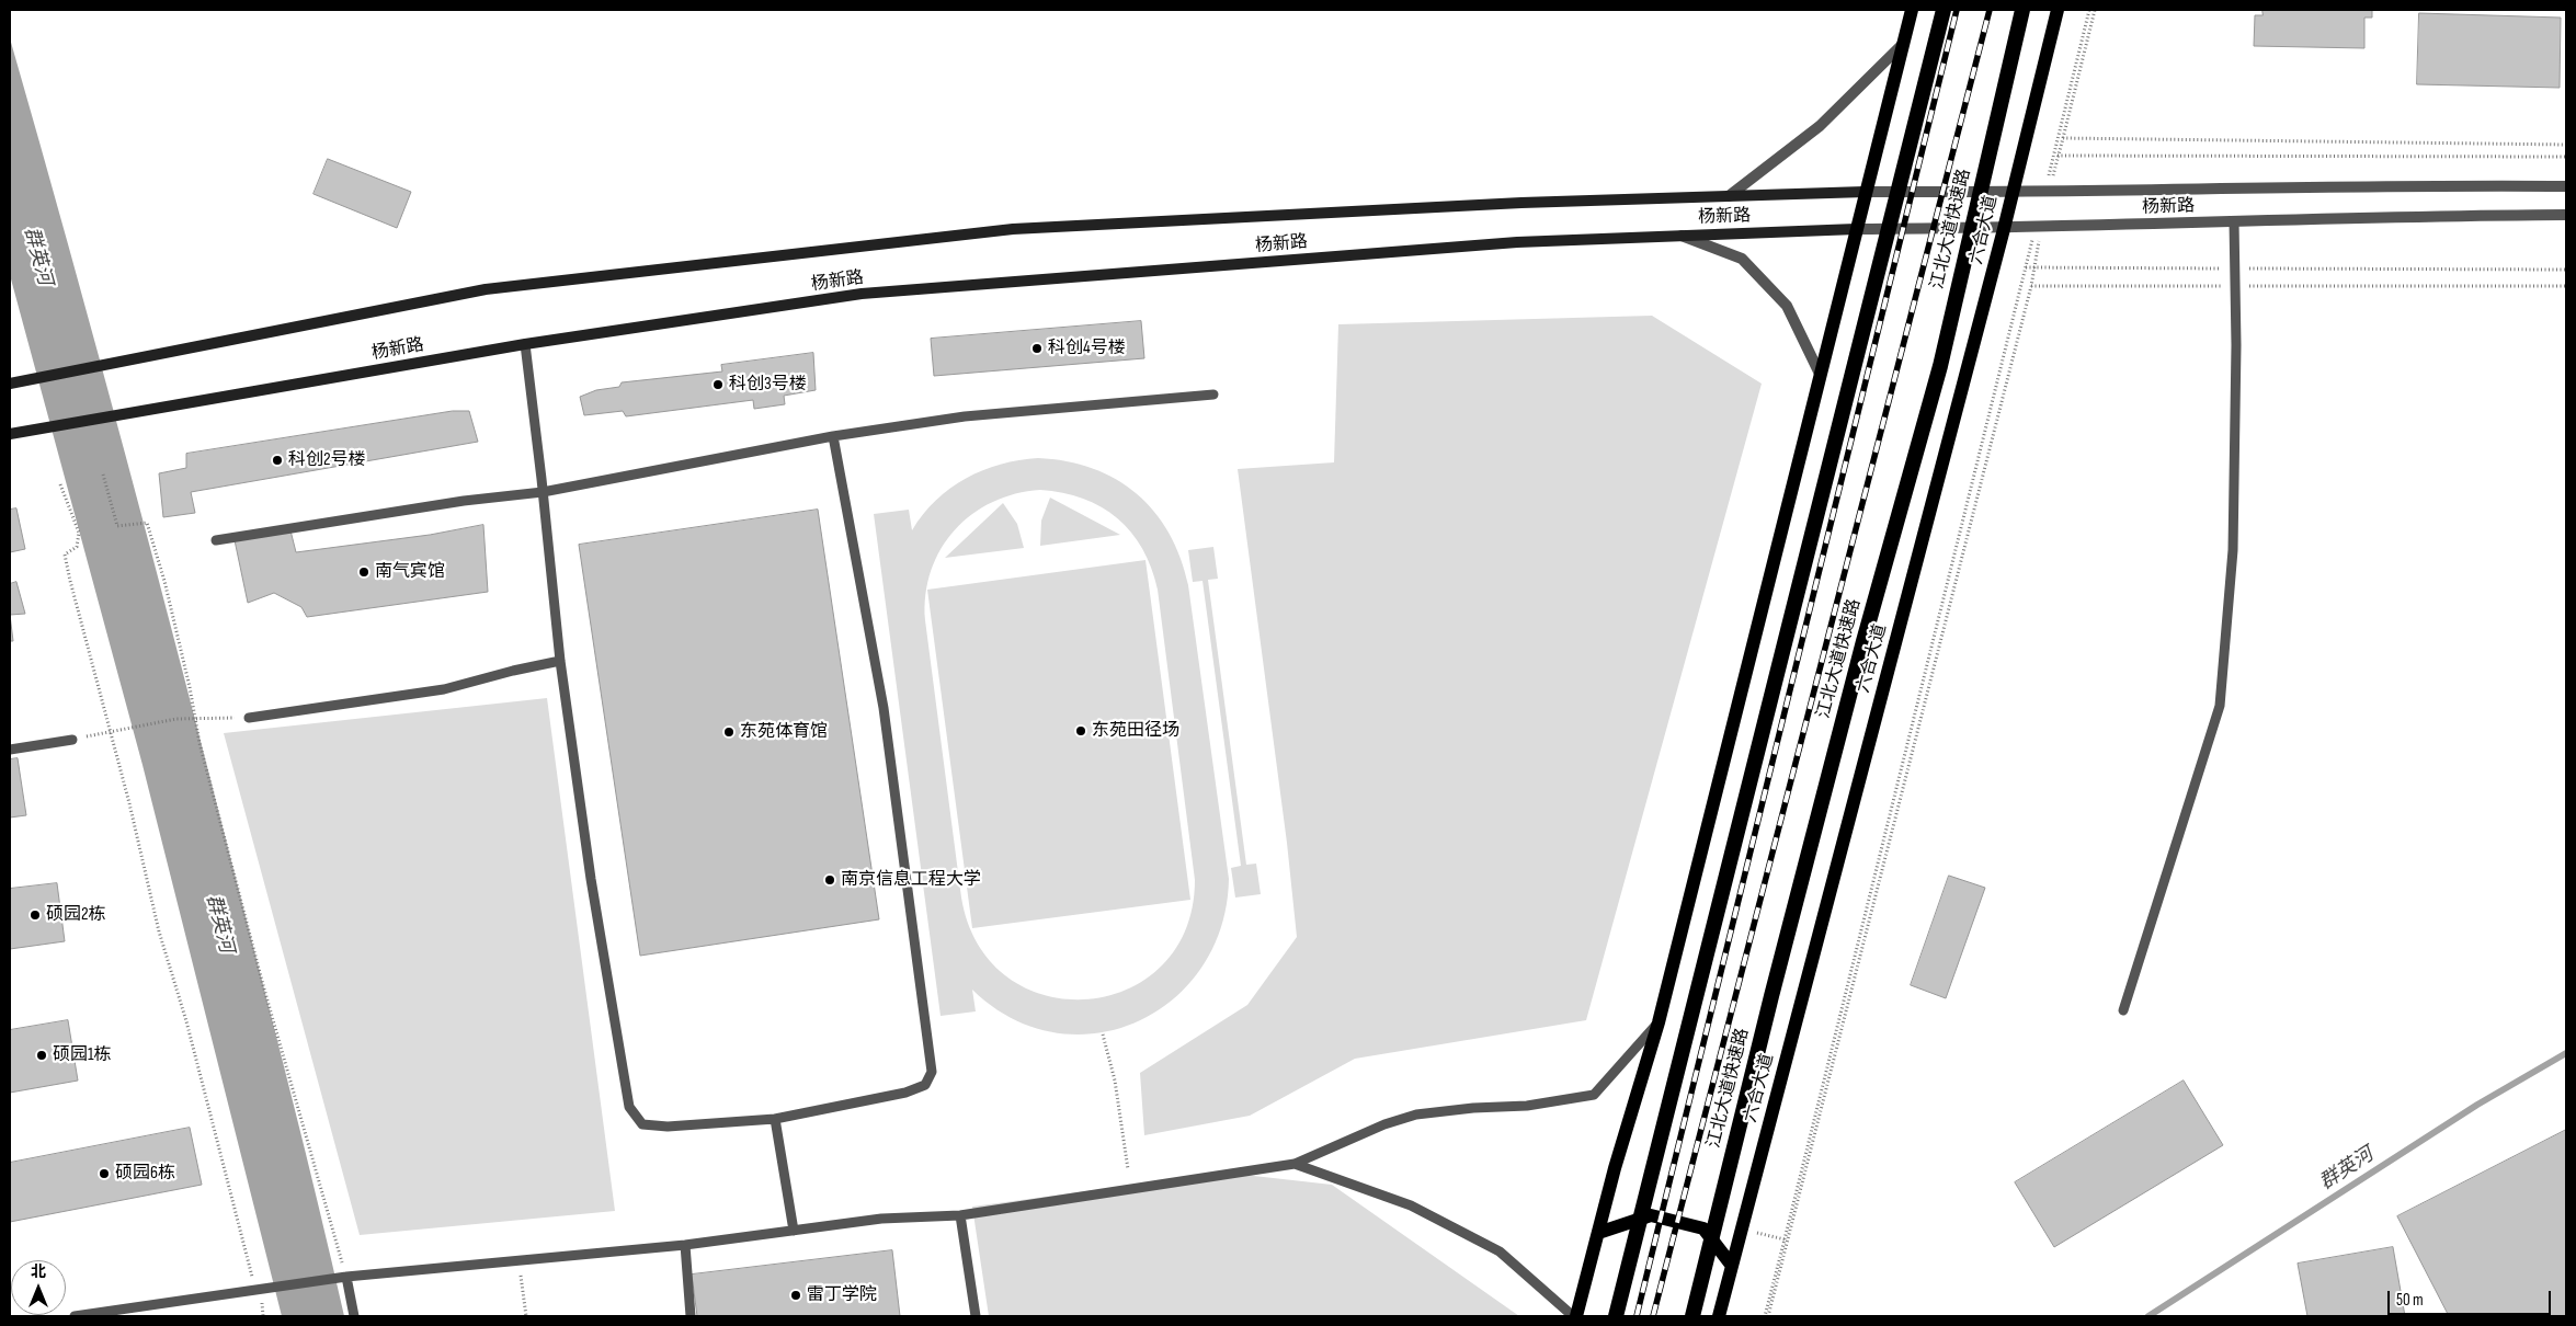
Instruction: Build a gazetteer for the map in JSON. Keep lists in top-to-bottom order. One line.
{"streets":{"highway":["江北大道快速路"],"main road":["杨新路","六合大道"]},"crossings":[["杨新路","六合大道"]],"water":["群英河"],"places":["科创4号楼","科创3号楼","科创2号楼","南气宾馆","东苑田径场","东苑体育馆","南京信息工程大学","硕园2栋","硕园1栋","硕园6栋","雷丁学院"],"scale_bar":"50 m","north":"top"}
